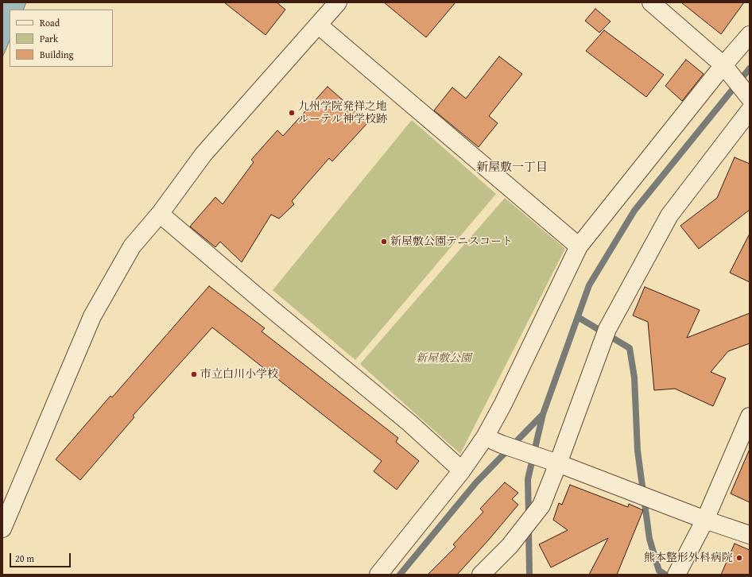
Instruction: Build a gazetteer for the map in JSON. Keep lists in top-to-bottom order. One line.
{"districts":["新屋敷一丁目"],"parks":["新屋敷公園"],"places":["九州学院発祥之地 ルーテル神学校跡","新屋敷公園テニスコート","市立白川小学校","熊本整形外科病院"],"legend":["Road","Park","Building"],"scale_bar":"20 m"}
